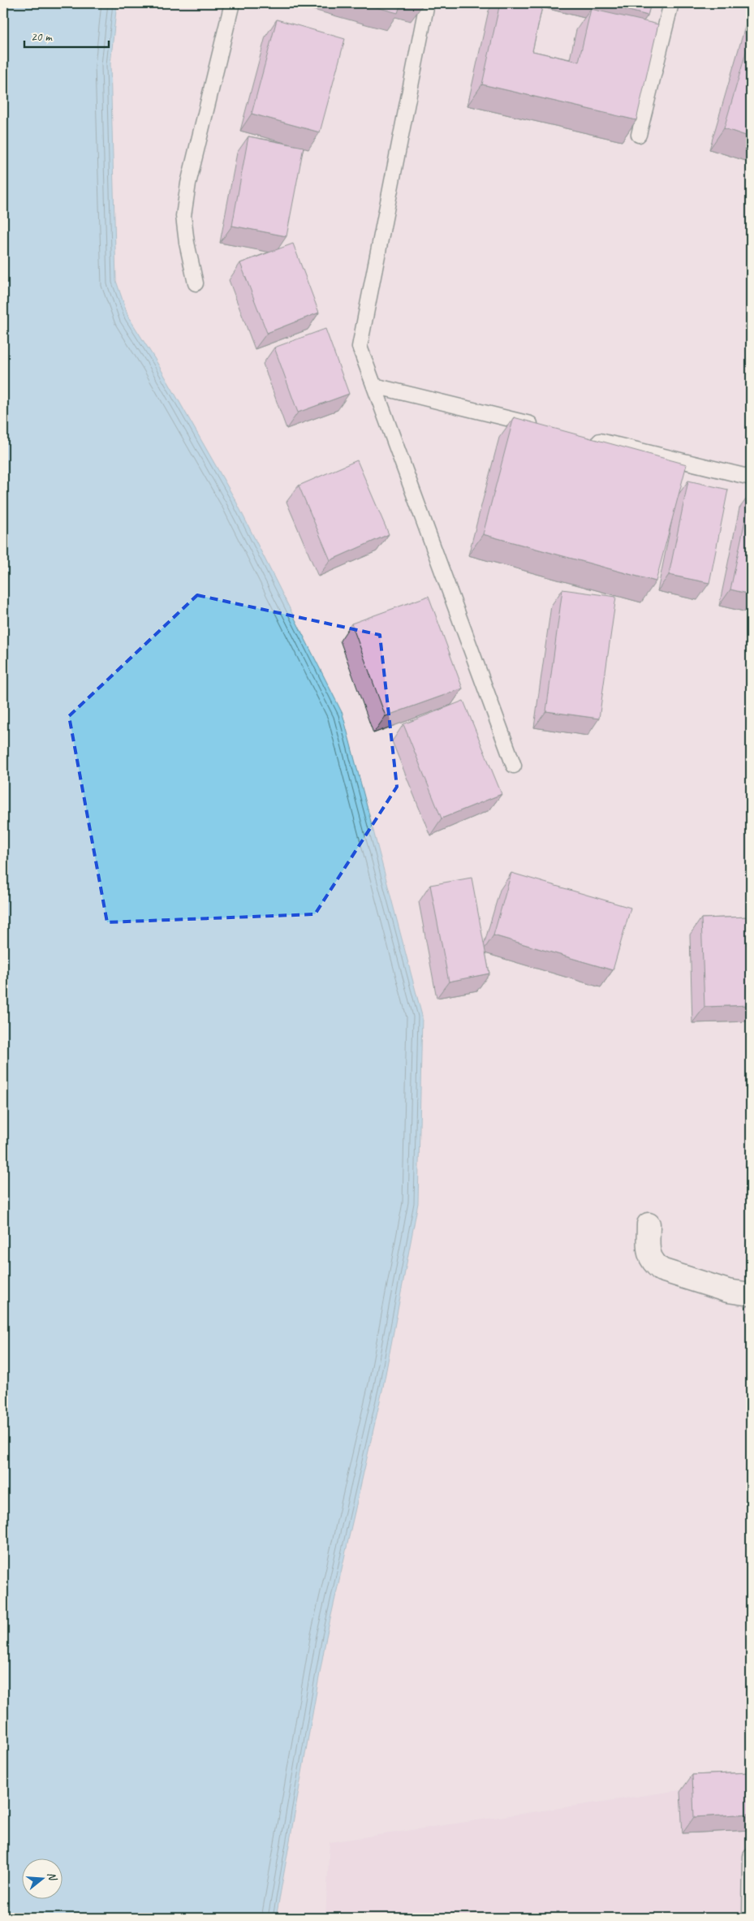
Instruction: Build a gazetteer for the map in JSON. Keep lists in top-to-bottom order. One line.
{"scale_bar":"20 m","north":"right"}
